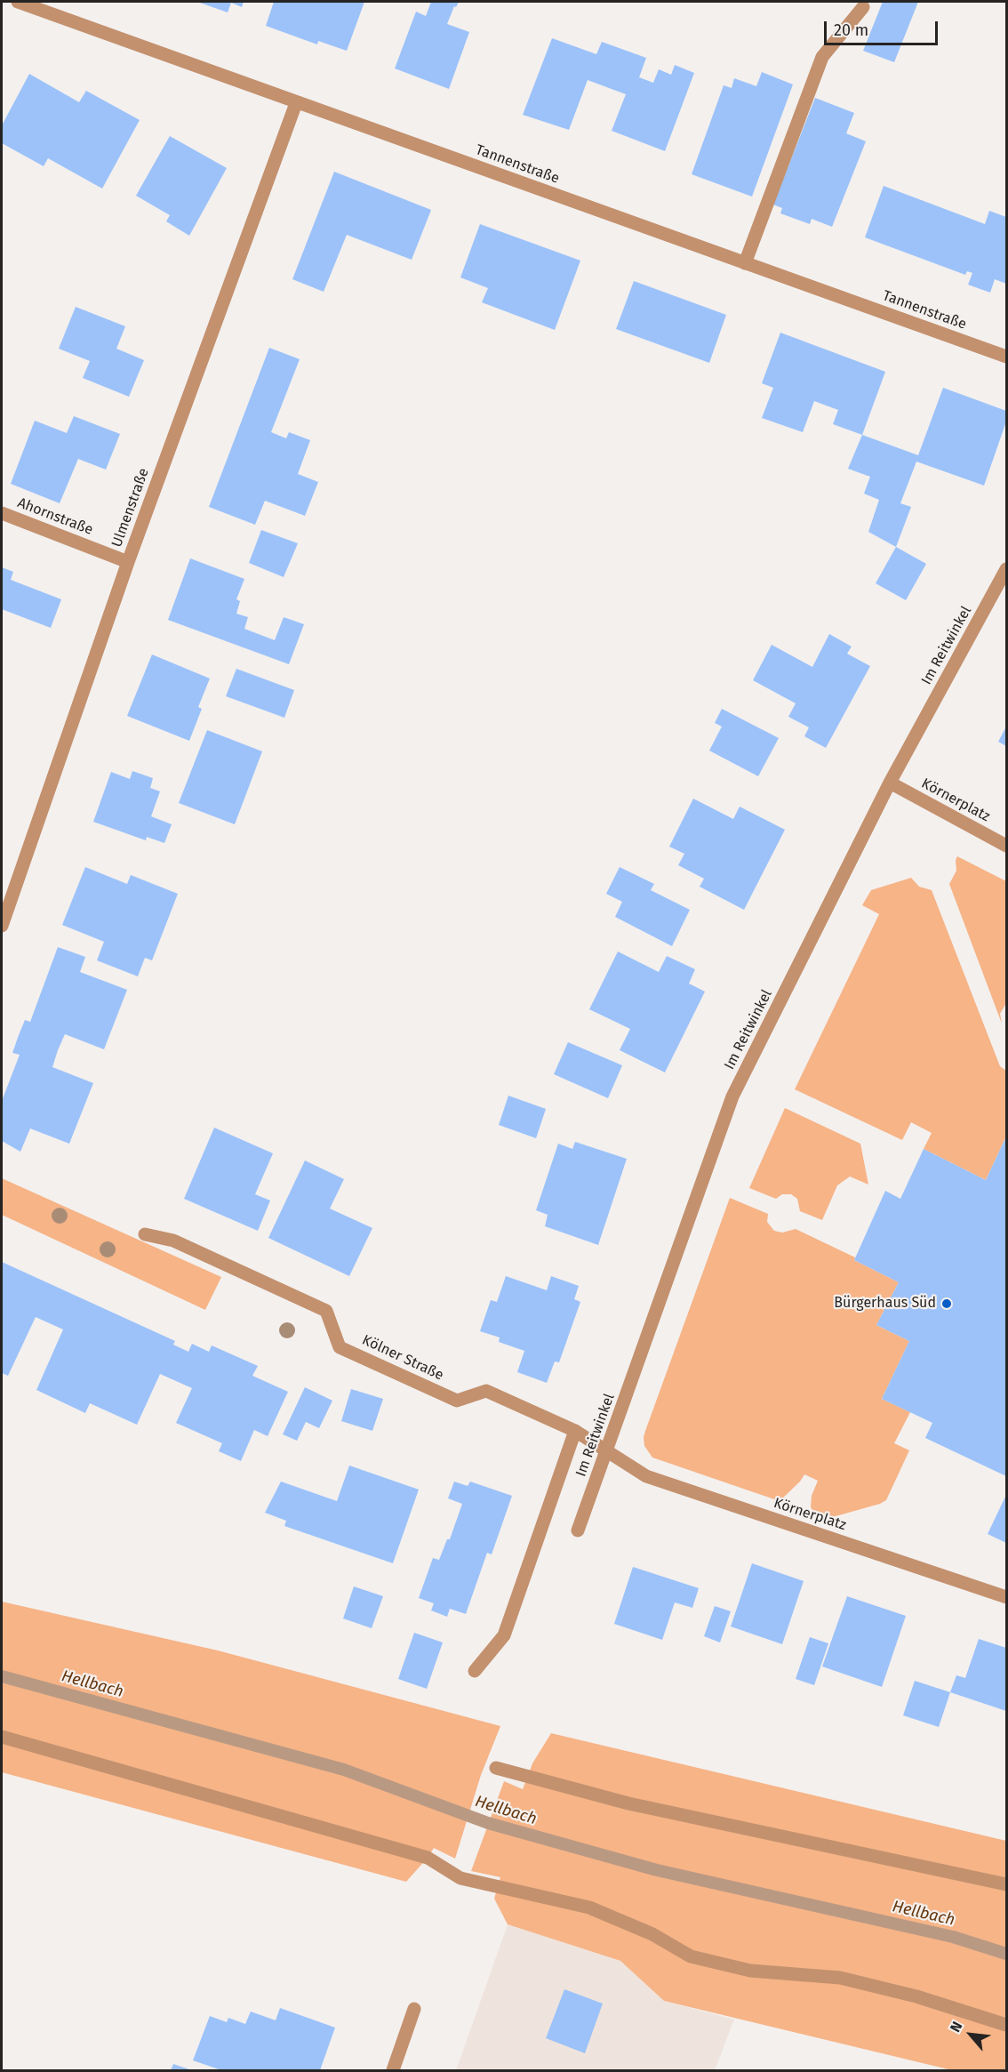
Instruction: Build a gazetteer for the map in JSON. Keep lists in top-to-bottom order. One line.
{"streets":{"street":["Tannenstraße","Ulmenstraße","Ahornstraße","Im Reitwinkel","Körnerplatz","Kölner Straße"]},"crossings":[["Tannenstraße","Ulmenstraße"],["Ulmenstraße","Ahornstraße"],["Im Reitwinkel","Körnerplatz"],["Im Reitwinkel","Kölner Straße"],["Körnerplatz","Kölner Straße"]],"water":["Hellbach"],"places":["Bürgerhaus Süd"],"scale_bar":"20 m","north":"top left"}
